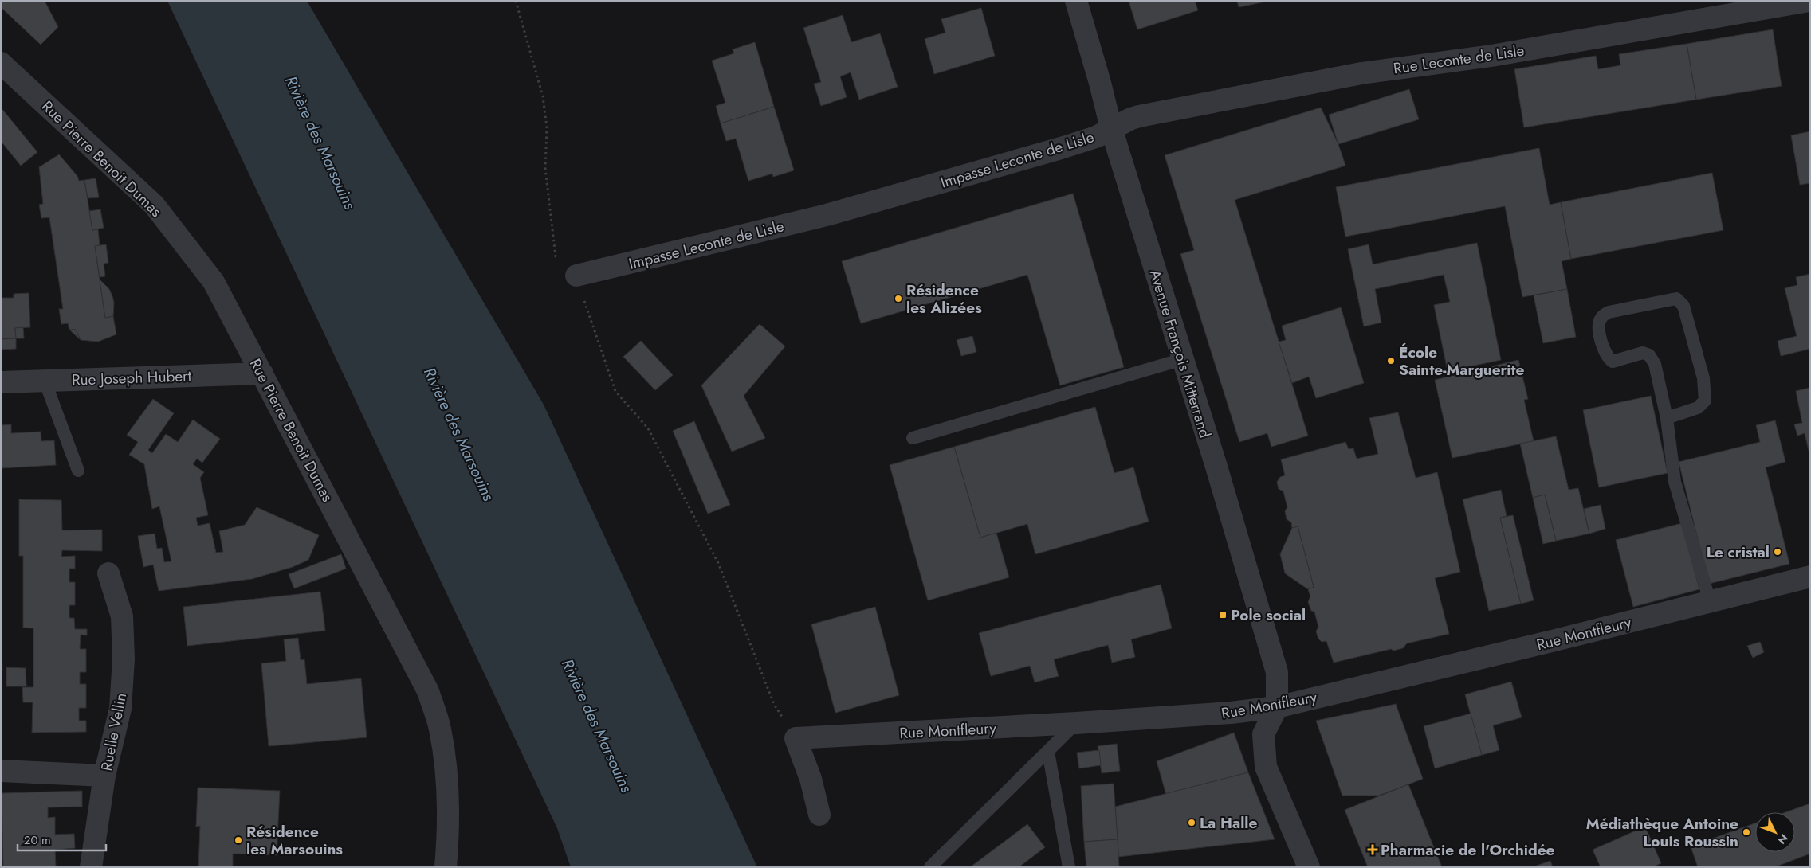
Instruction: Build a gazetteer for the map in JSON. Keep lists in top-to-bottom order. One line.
{"streets":{"street":["Rue Leconte de Lisle","Rue Pierre Benoit Dumas","Impasse Leconte de Lisle","Avenue François Mitterrand","Rue Joseph Hubert","Rue Montfleury","Ruelle Vellin"]},"crossings":[["Rue Leconte de Lisle","Impasse Leconte de Lisle"],["Rue Leconte de Lisle","Avenue François Mitterrand"],["Rue Pierre Benoit Dumas","Rue Joseph Hubert"],["Impasse Leconte de Lisle","Avenue François Mitterrand"],["Avenue François Mitterrand","Rue Montfleury"]],"water":["Rivière des Marsouins"],"places":{"other":["Résidence les Alizées","École Sainte-Marguerite","Le cristal","La Halle","Médiathèque Antoine Louis Roussin","Résidence les Marsouins"],"transit":["Pole social"],"health":["Pharmacie de l'Orchidée"]},"scale_bar":"20 m","north":"bottom right"}
